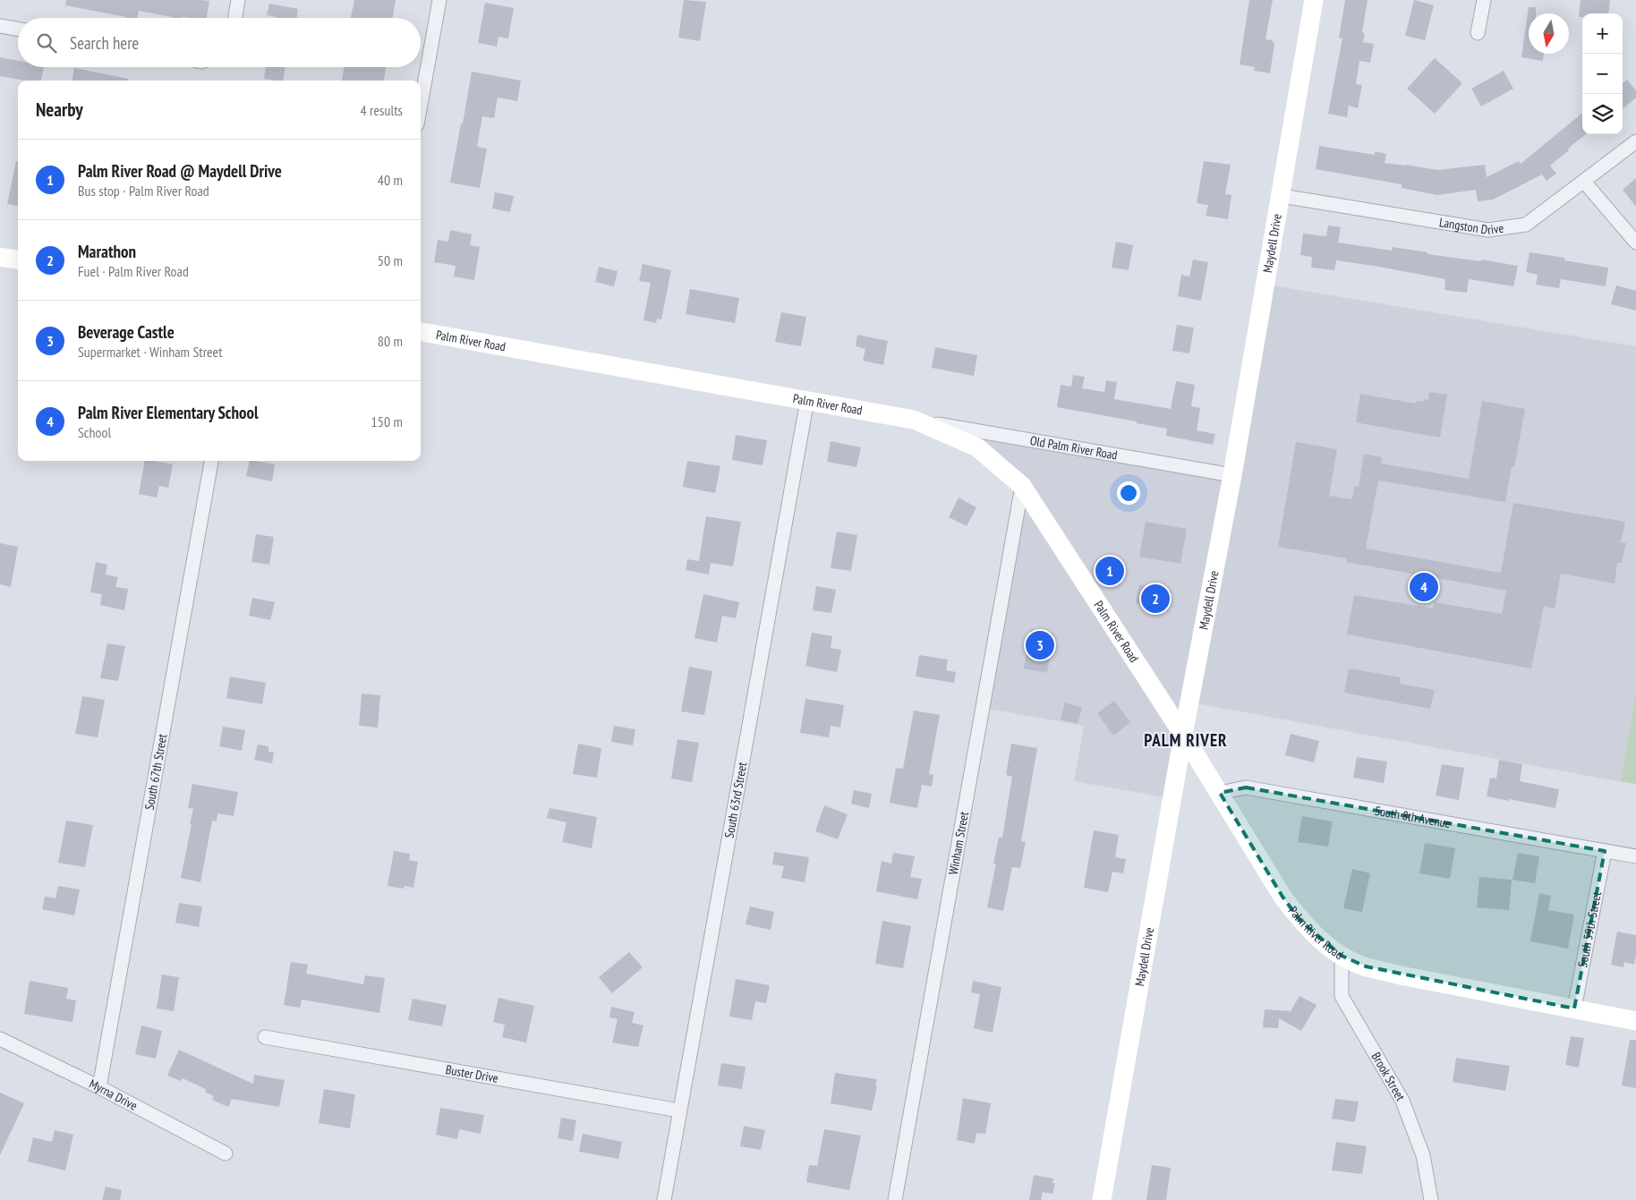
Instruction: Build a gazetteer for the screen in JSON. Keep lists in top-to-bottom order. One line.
{"streets":{"street":["Langston Drive","Maydell Drive","Palm River Road","Old Palm River Road","South 67th Street","South 63rd Street","South 8th Avenue","Winham Street","South 59th Street","Buster Drive","Brook Street","Myrna Drive"]},"crossings":[["Langston Drive","Maydell Drive"],["Maydell Drive","Palm River Road"],["Maydell Drive","Old Palm River Road"],["Palm River Road","Old Palm River Road"],["Palm River Road","South 63rd Street"],["Palm River Road","South 8th Avenue"],["Palm River Road","Winham Street"],["Palm River Road","South 59th Street"],["Palm River Road","Brook Street"],["South 67th Street","Myrna Drive"],["South 63rd Street","Buster Drive"],["South 8th Avenue","South 59th Street"]],"districts":["PALM RIVER"],"north":"bottom","page":{"map_buttons":["+","−"],"search":"Search here","heading":["Nearby","4 results"],"list":[{"mark":"1","name":"Palm River Road @ Maydell Drive","note":"Bus stop · Palm River Road","value":"40 m"},{"mark":"2","name":"Marathon","note":"Fuel · Palm River Road","value":"50 m"},{"mark":"3","name":"Beverage Castle","note":"Supermarket · Winham Street","value":"80 m"},{"mark":"4","name":"Palm River Elementary School","note":"School","value":"150 m"}],"pins":["1","4","2","3"]}}
